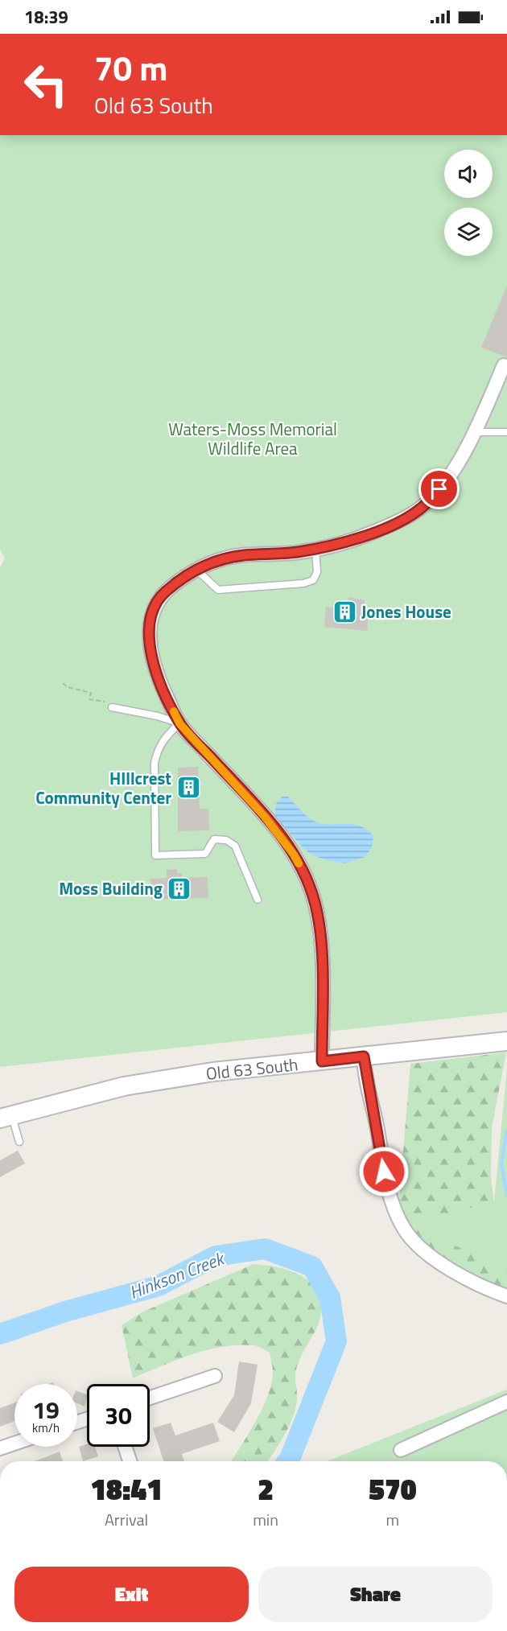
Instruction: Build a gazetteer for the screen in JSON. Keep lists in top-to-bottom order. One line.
{"streets":{"main road":["Old 63 South"]},"water":["Hinkson Creek"],"parks":["Waters-Moss Memorial Wildlife Area"],"places":{"building":["Jones House","HIllcrest Community Center","Moss Building"]},"page":{"status":"18:39","turn":["70 m","Old 63 South"],"speed":"19 km/h","limit":"30","eta":["18:41","Arrival","2","min","570","m"],"buttons":["Exit","Share"]}}
